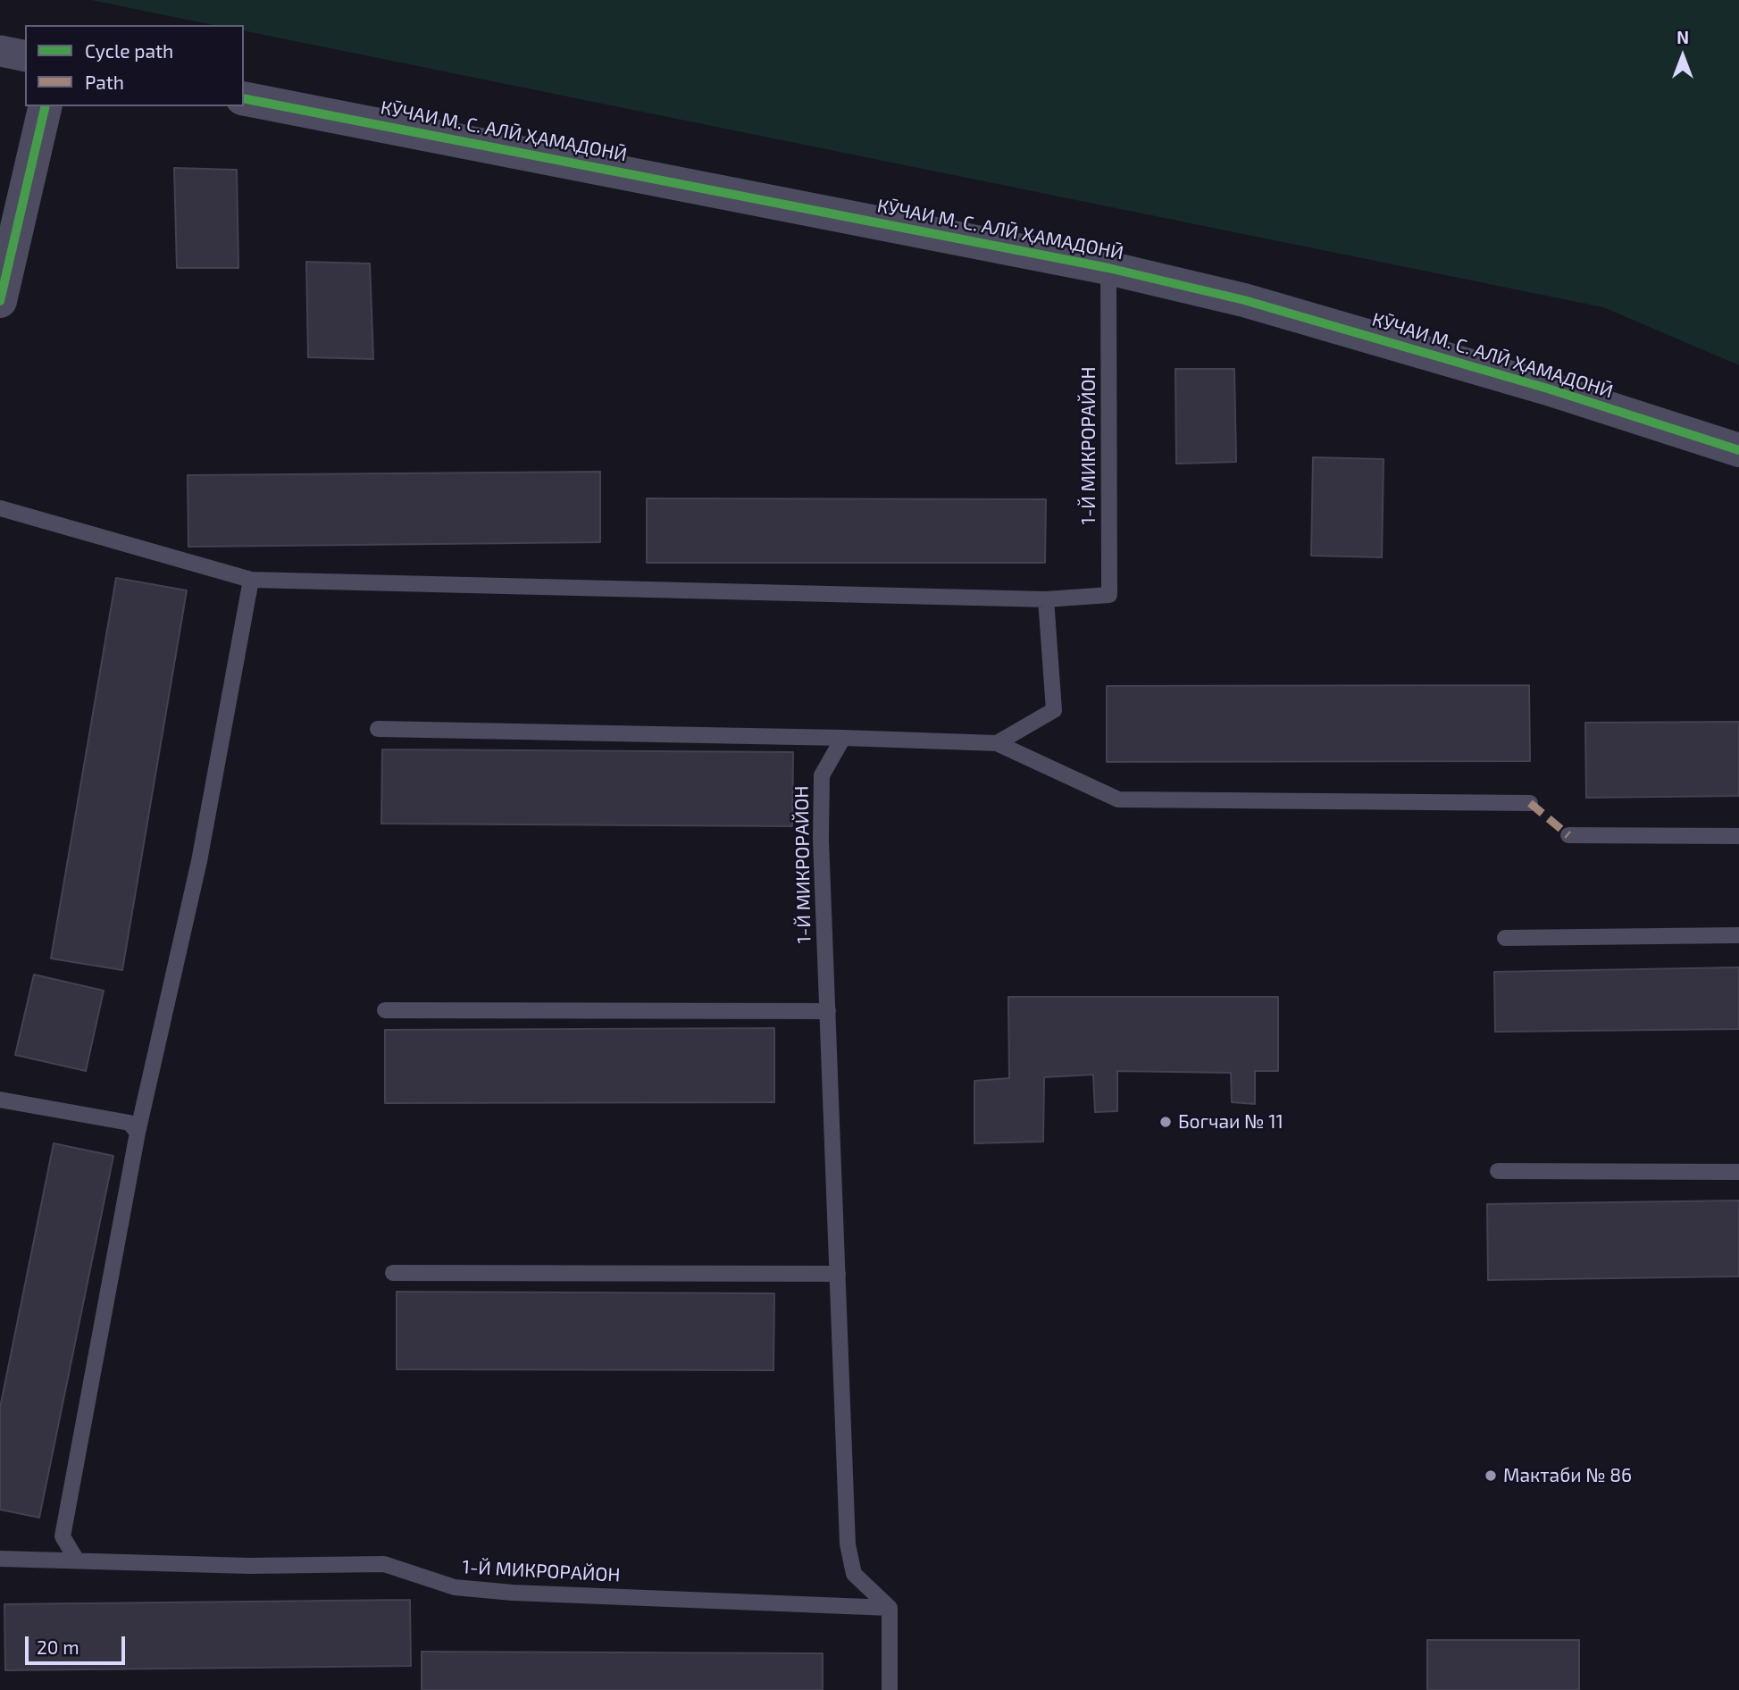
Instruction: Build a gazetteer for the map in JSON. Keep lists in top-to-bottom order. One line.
{"streets":{"street":["КӮЧАИ М. С. АЛӢ ҲАМАДОНӢ"],"lane":["1-Й МИКРОРАЙОН"]},"crossings":[["КӮЧАИ М. С. АЛӢ ҲАМАДОНӢ","1-Й МИКРОРАЙОН"]],"places":["Богчаи № 11","Мактаби № 86"],"legend":["Cycle path","Path"],"scale_bar":"20 m","north":"top"}
